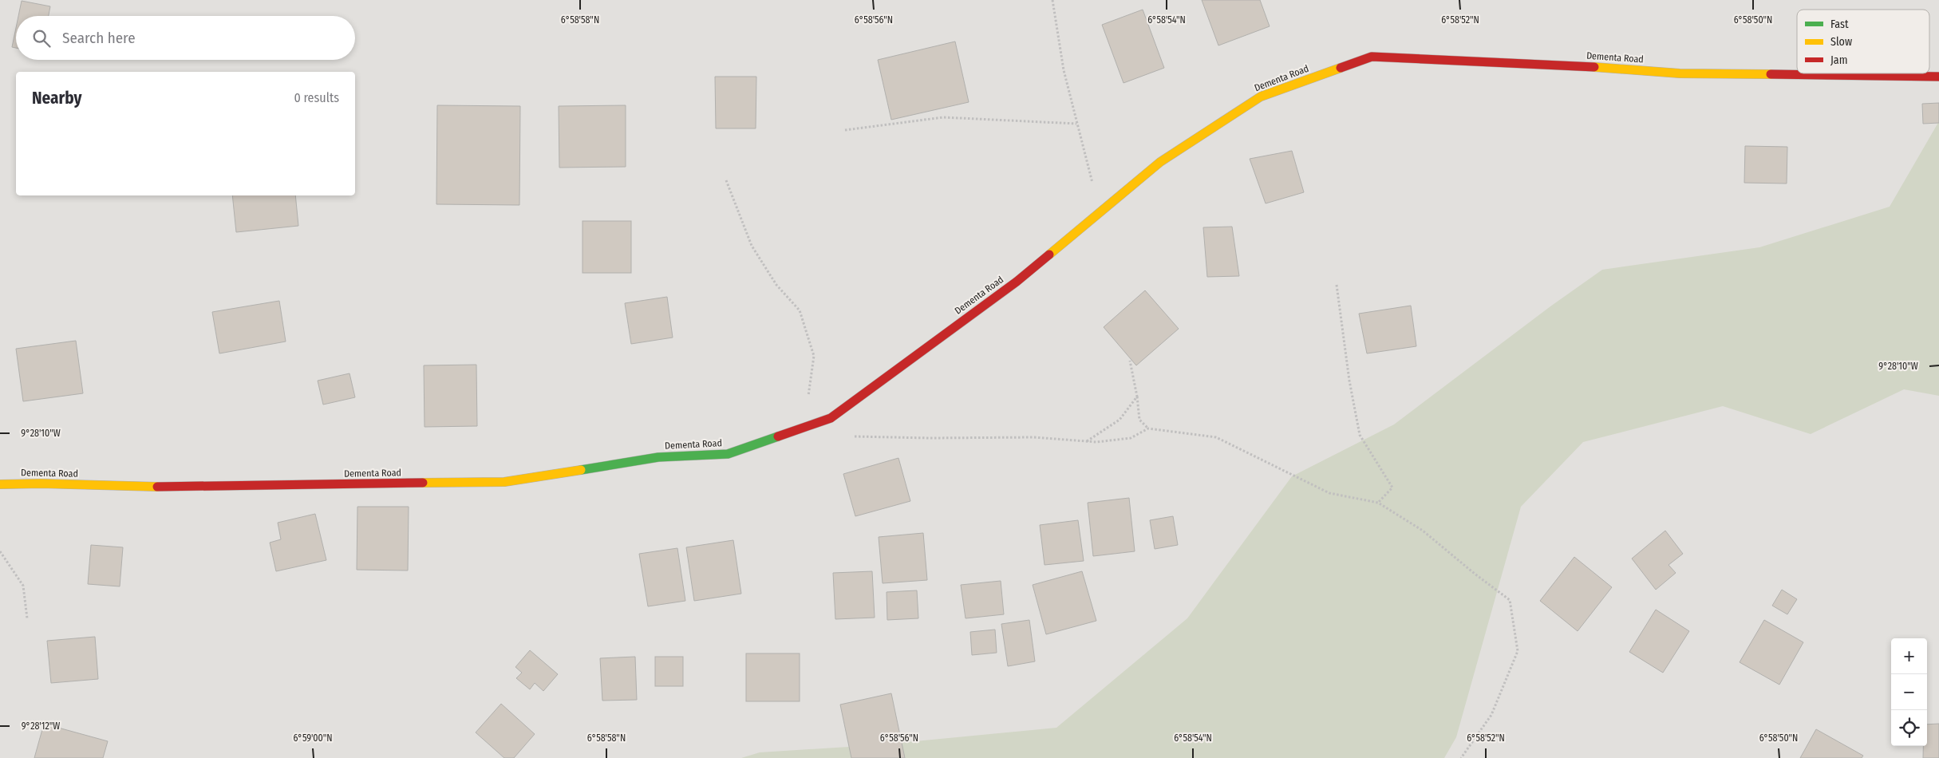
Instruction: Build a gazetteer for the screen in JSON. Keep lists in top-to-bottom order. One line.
{"streets":{"street":["Dementa Road"]},"legend":["Fast","Slow","Jam"],"page":{"search":"Search here","heading":["Nearby","0 results"],"map_buttons":["+","−"]},"coordinates":["6°58'58\"N","6°58'56\"N","6°58'54\"N","6°58'52\"N","6°58'50\"N","9°28'10\"W","9°28'12\"W","6°59'00\"N"]}
